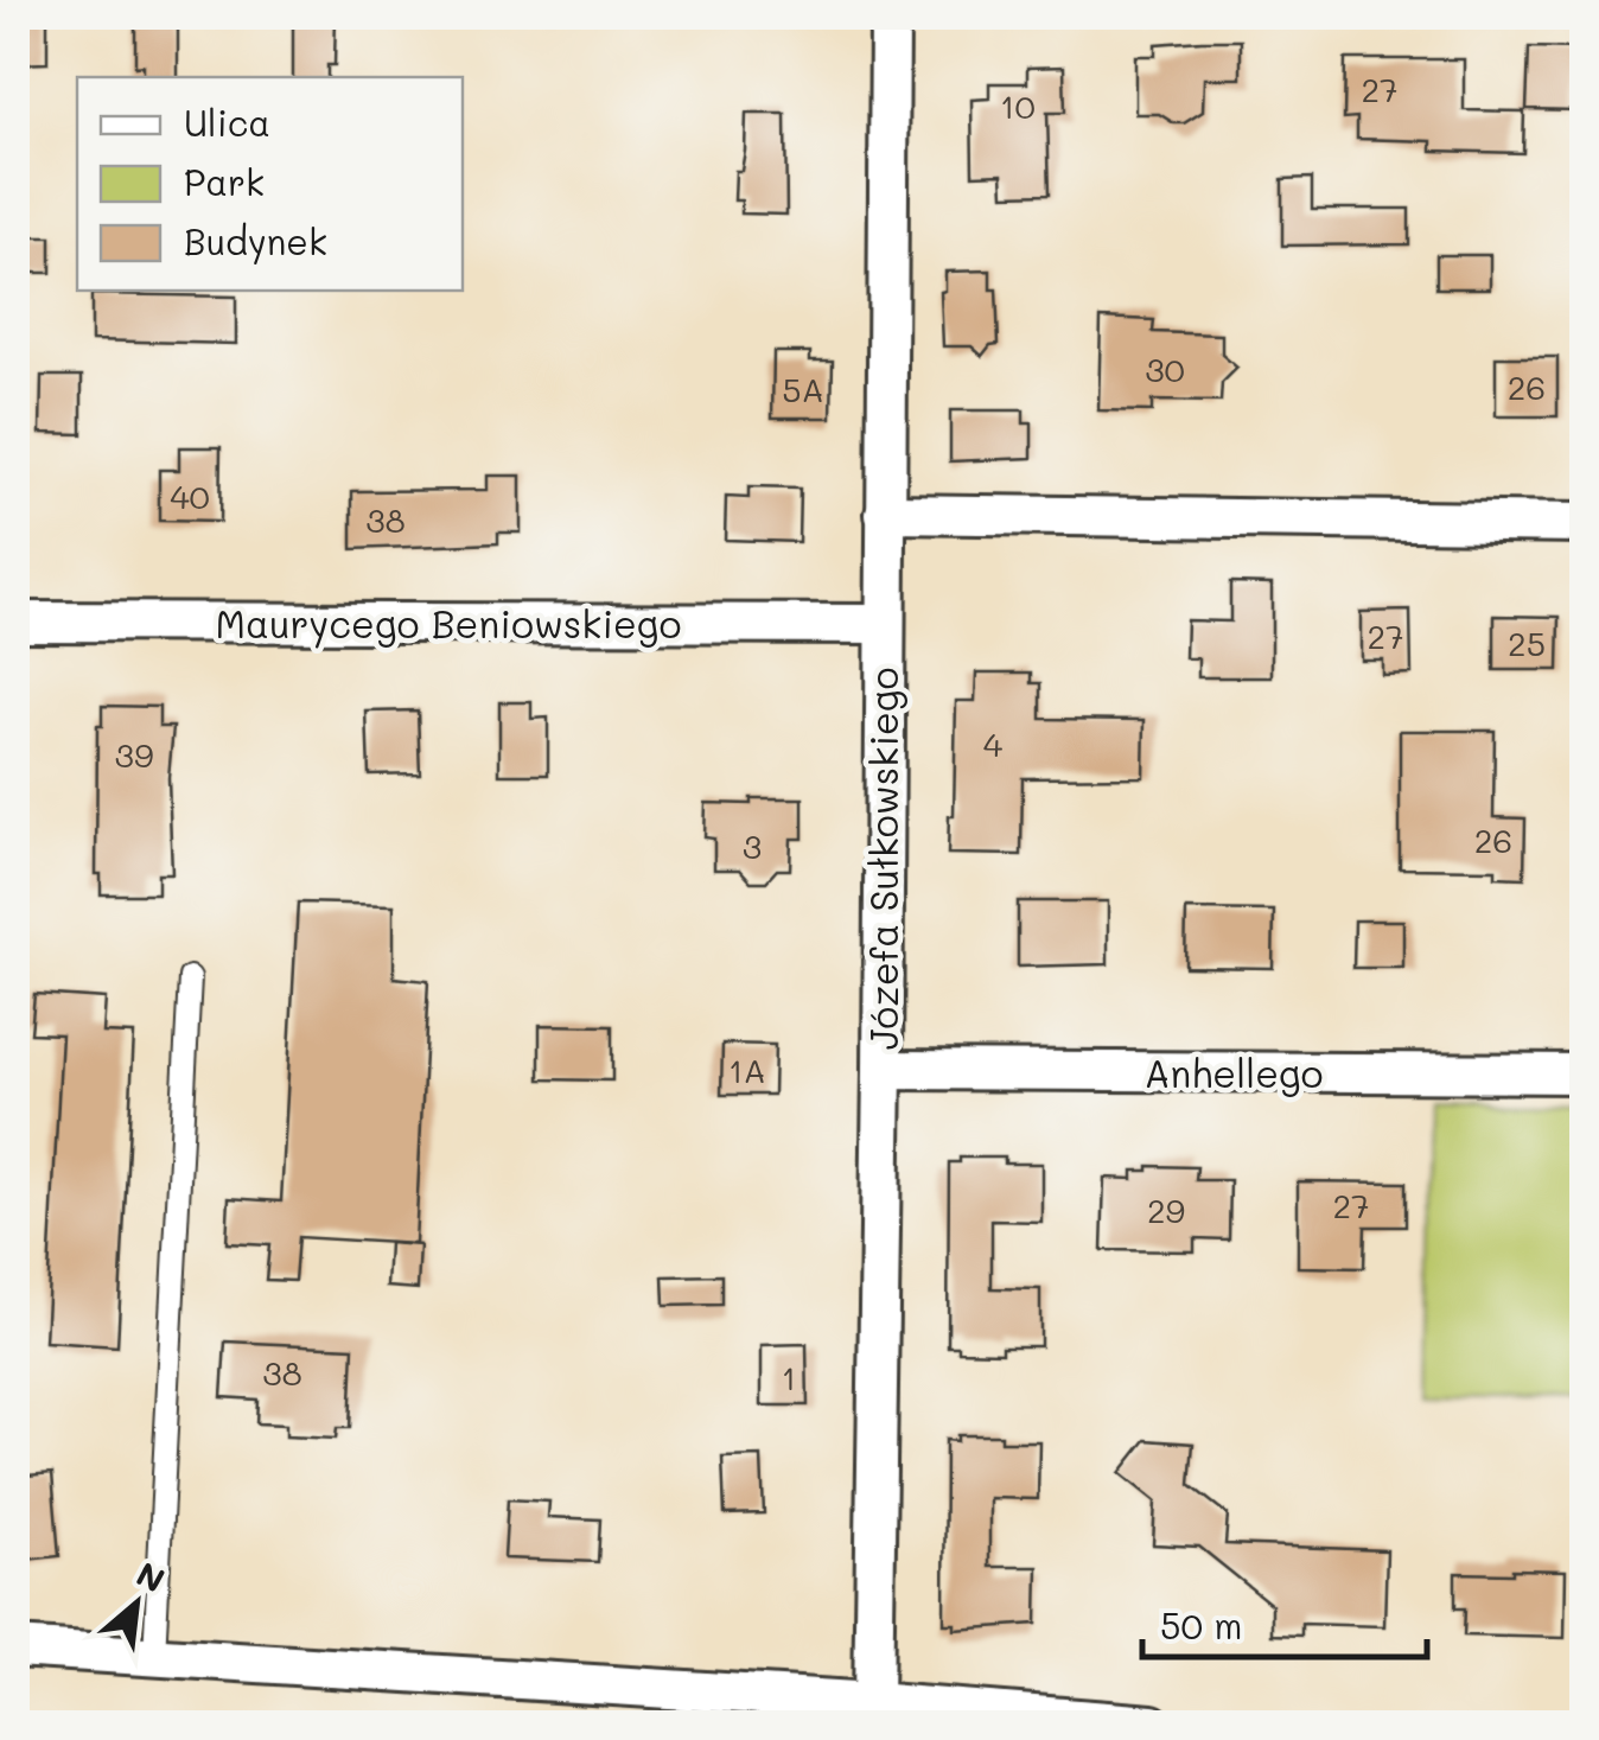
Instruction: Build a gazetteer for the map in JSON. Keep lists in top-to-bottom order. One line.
{"streets":{"street":["Maurycego Beniowskiego","Józefa Sułkowskiego","Anhellego"]},"crossings":[["Maurycego Beniowskiego","Józefa Sułkowskiego"],["Józefa Sułkowskiego","Anhellego"]],"house_numbers":["27","10","30","26","5A","40","38","27","25","4","39","26","3","1A","27","29","38","1"],"legend":["Ulica","Park","Budynek"],"scale_bar":"50 m","north":"top right"}
